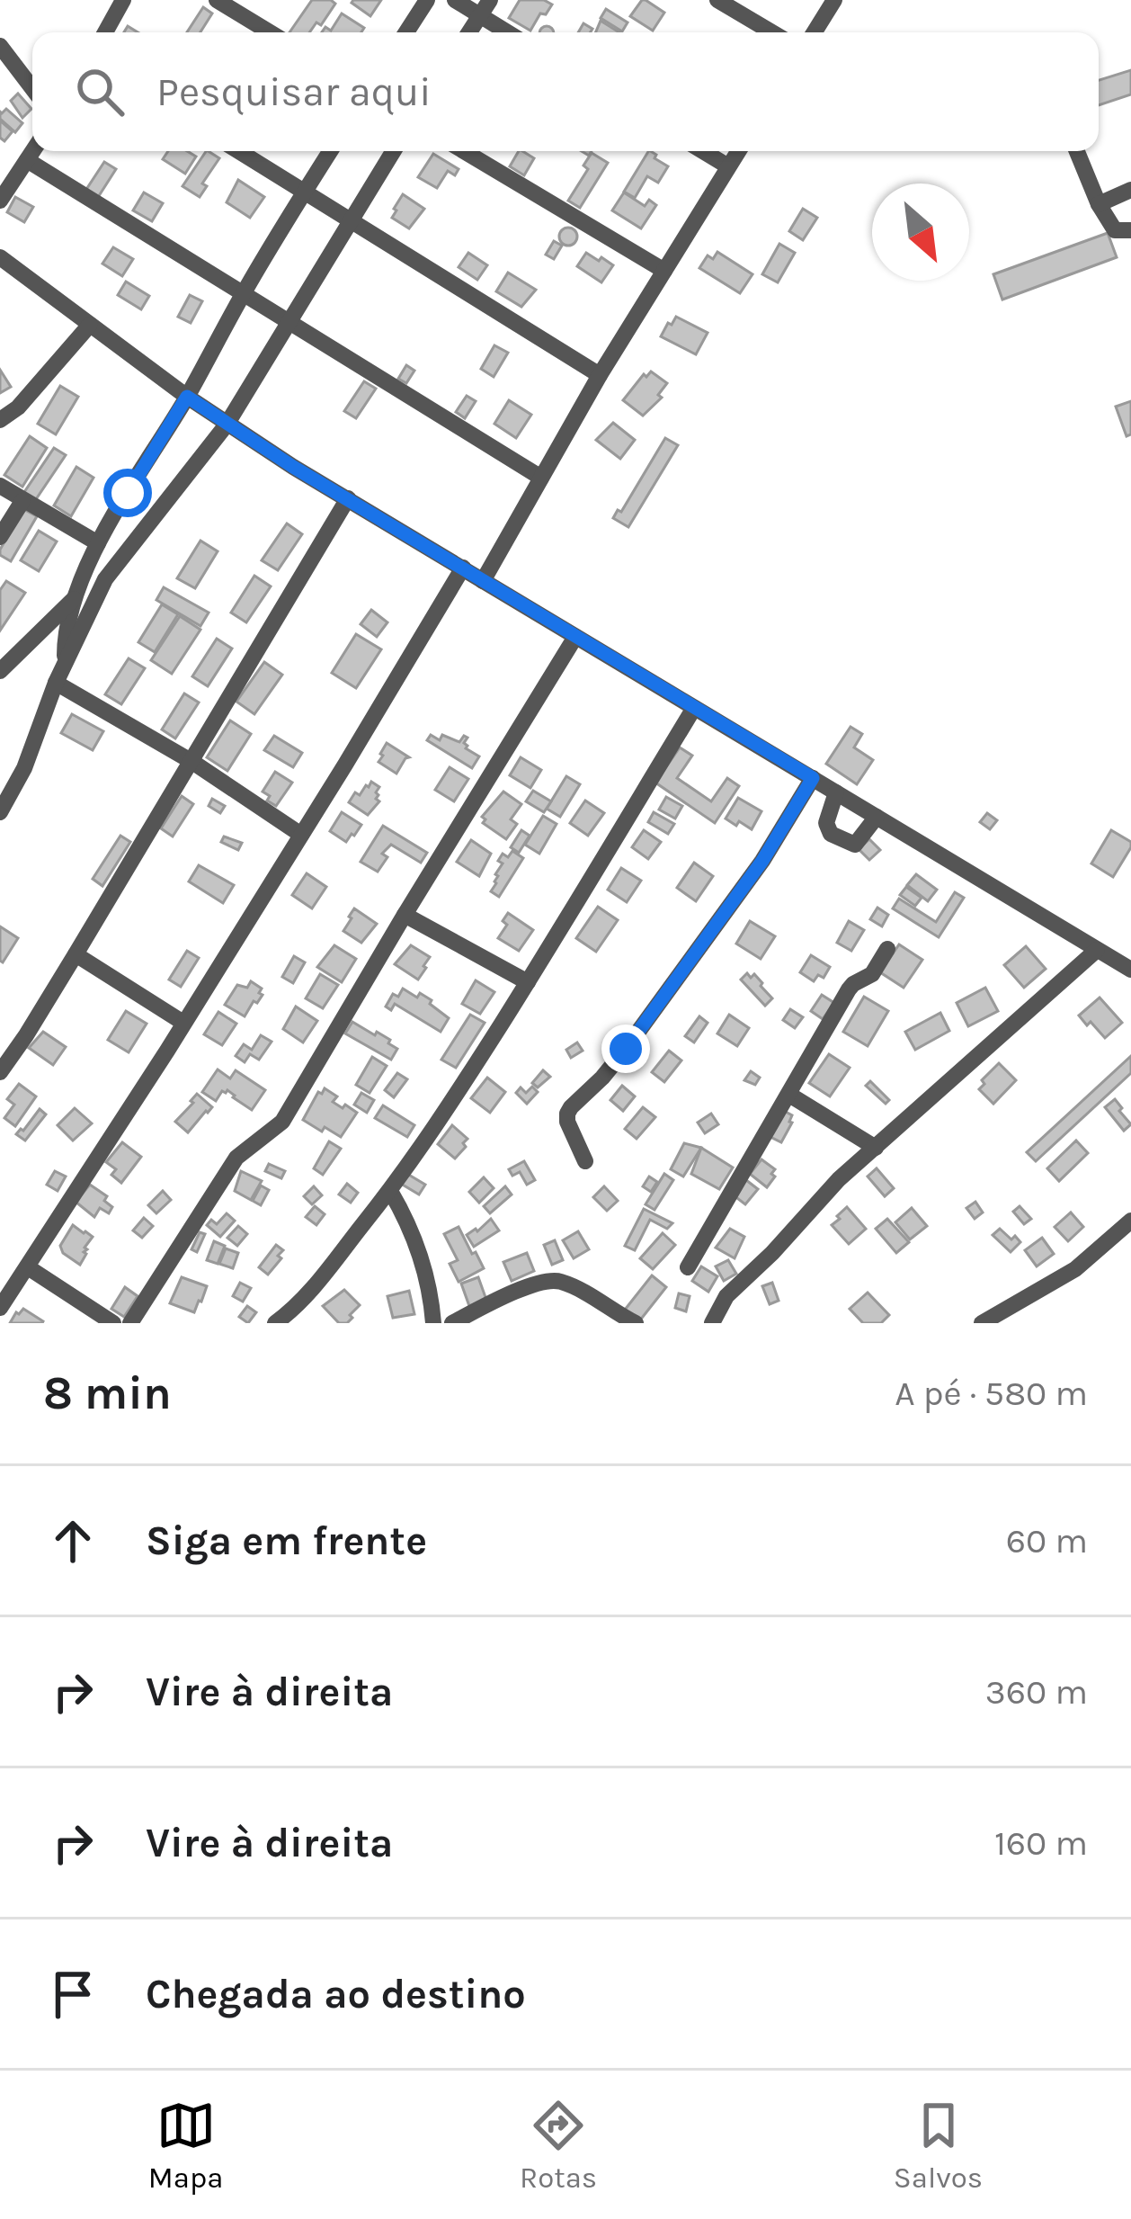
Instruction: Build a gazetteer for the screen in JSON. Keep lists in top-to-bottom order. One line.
{"north":"bottom right","page":{"search":"Pesquisar aqui","heading":["8 min","A pé · 580 m"],"list":[["Siga em frente","60 m"],["Vire à direita","360 m"],["Vire à direita","160 m"],"Chegada ao destino"],"nav":["Mapa","Rotas","Salvos"]}}
